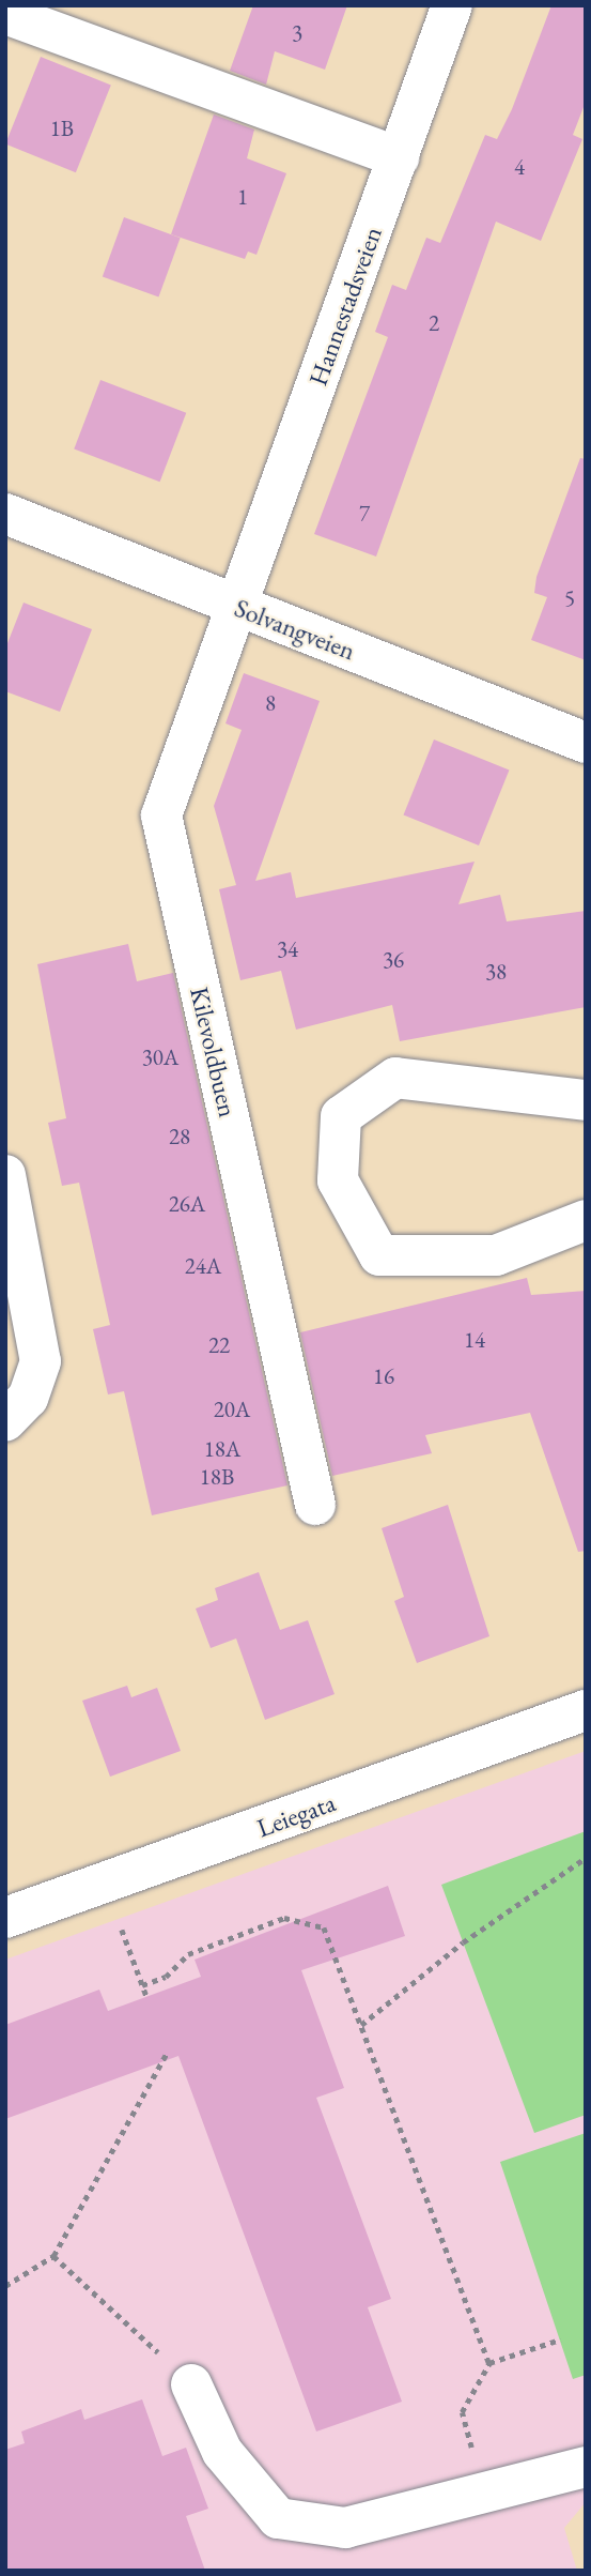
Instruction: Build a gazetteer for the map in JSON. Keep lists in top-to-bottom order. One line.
{"streets":{"street":["Hannestadsveien","Solvangveien","Kilevoldbuen","Leiegata"]},"crossings":[["Hannestadsveien","Solvangveien"],["Hannestadsveien","Kilevoldbuen"],["Solvangveien","Kilevoldbuen"]],"house_numbers":["3","1B","4","1","2","7","5","8","34","36","38","30A","28","26A","24A","14","22","16","20A","18A","18B"]}
